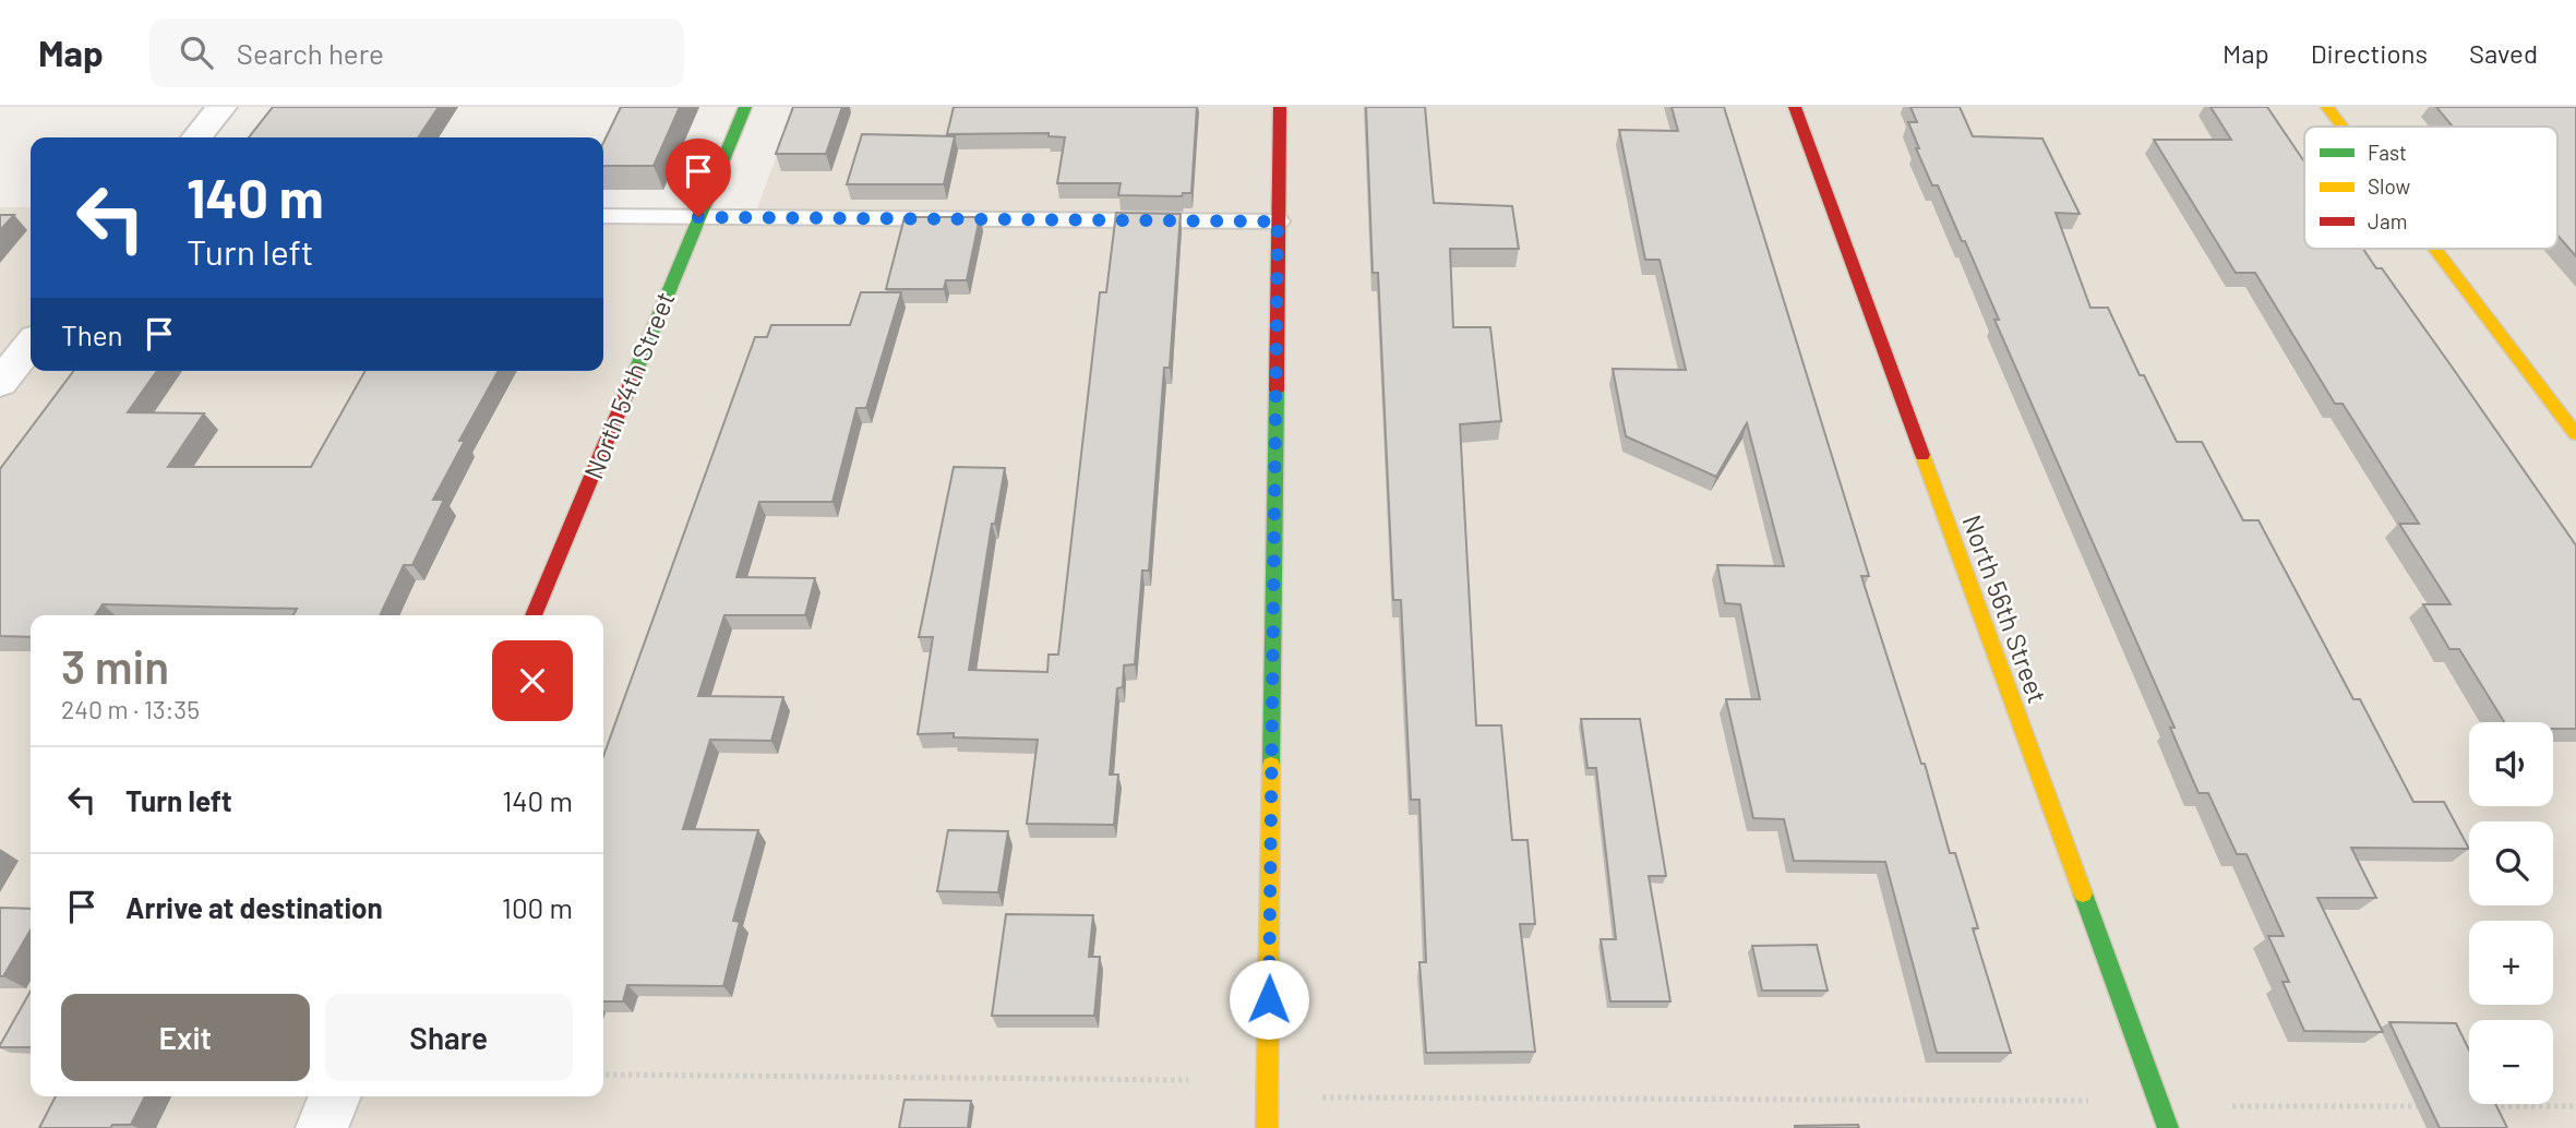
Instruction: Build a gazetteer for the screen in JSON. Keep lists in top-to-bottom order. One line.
{"streets":{"street":["North 54th Street","North 56th Street"]},"legend":["Fast","Slow","Jam"],"page":{"header":"Map","search":"Search here","nav":["Map","Directions","Saved"],"turn":["140 m","Turn left"],"then":"Then","heading":["3 min","240 m · 13:35"],"map_buttons":["+","−"],"list":[{"name":"Turn left","value":"140 m"},{"name":"Arrive at destination","value":"100 m"}],"buttons":["Exit","Share"]}}
